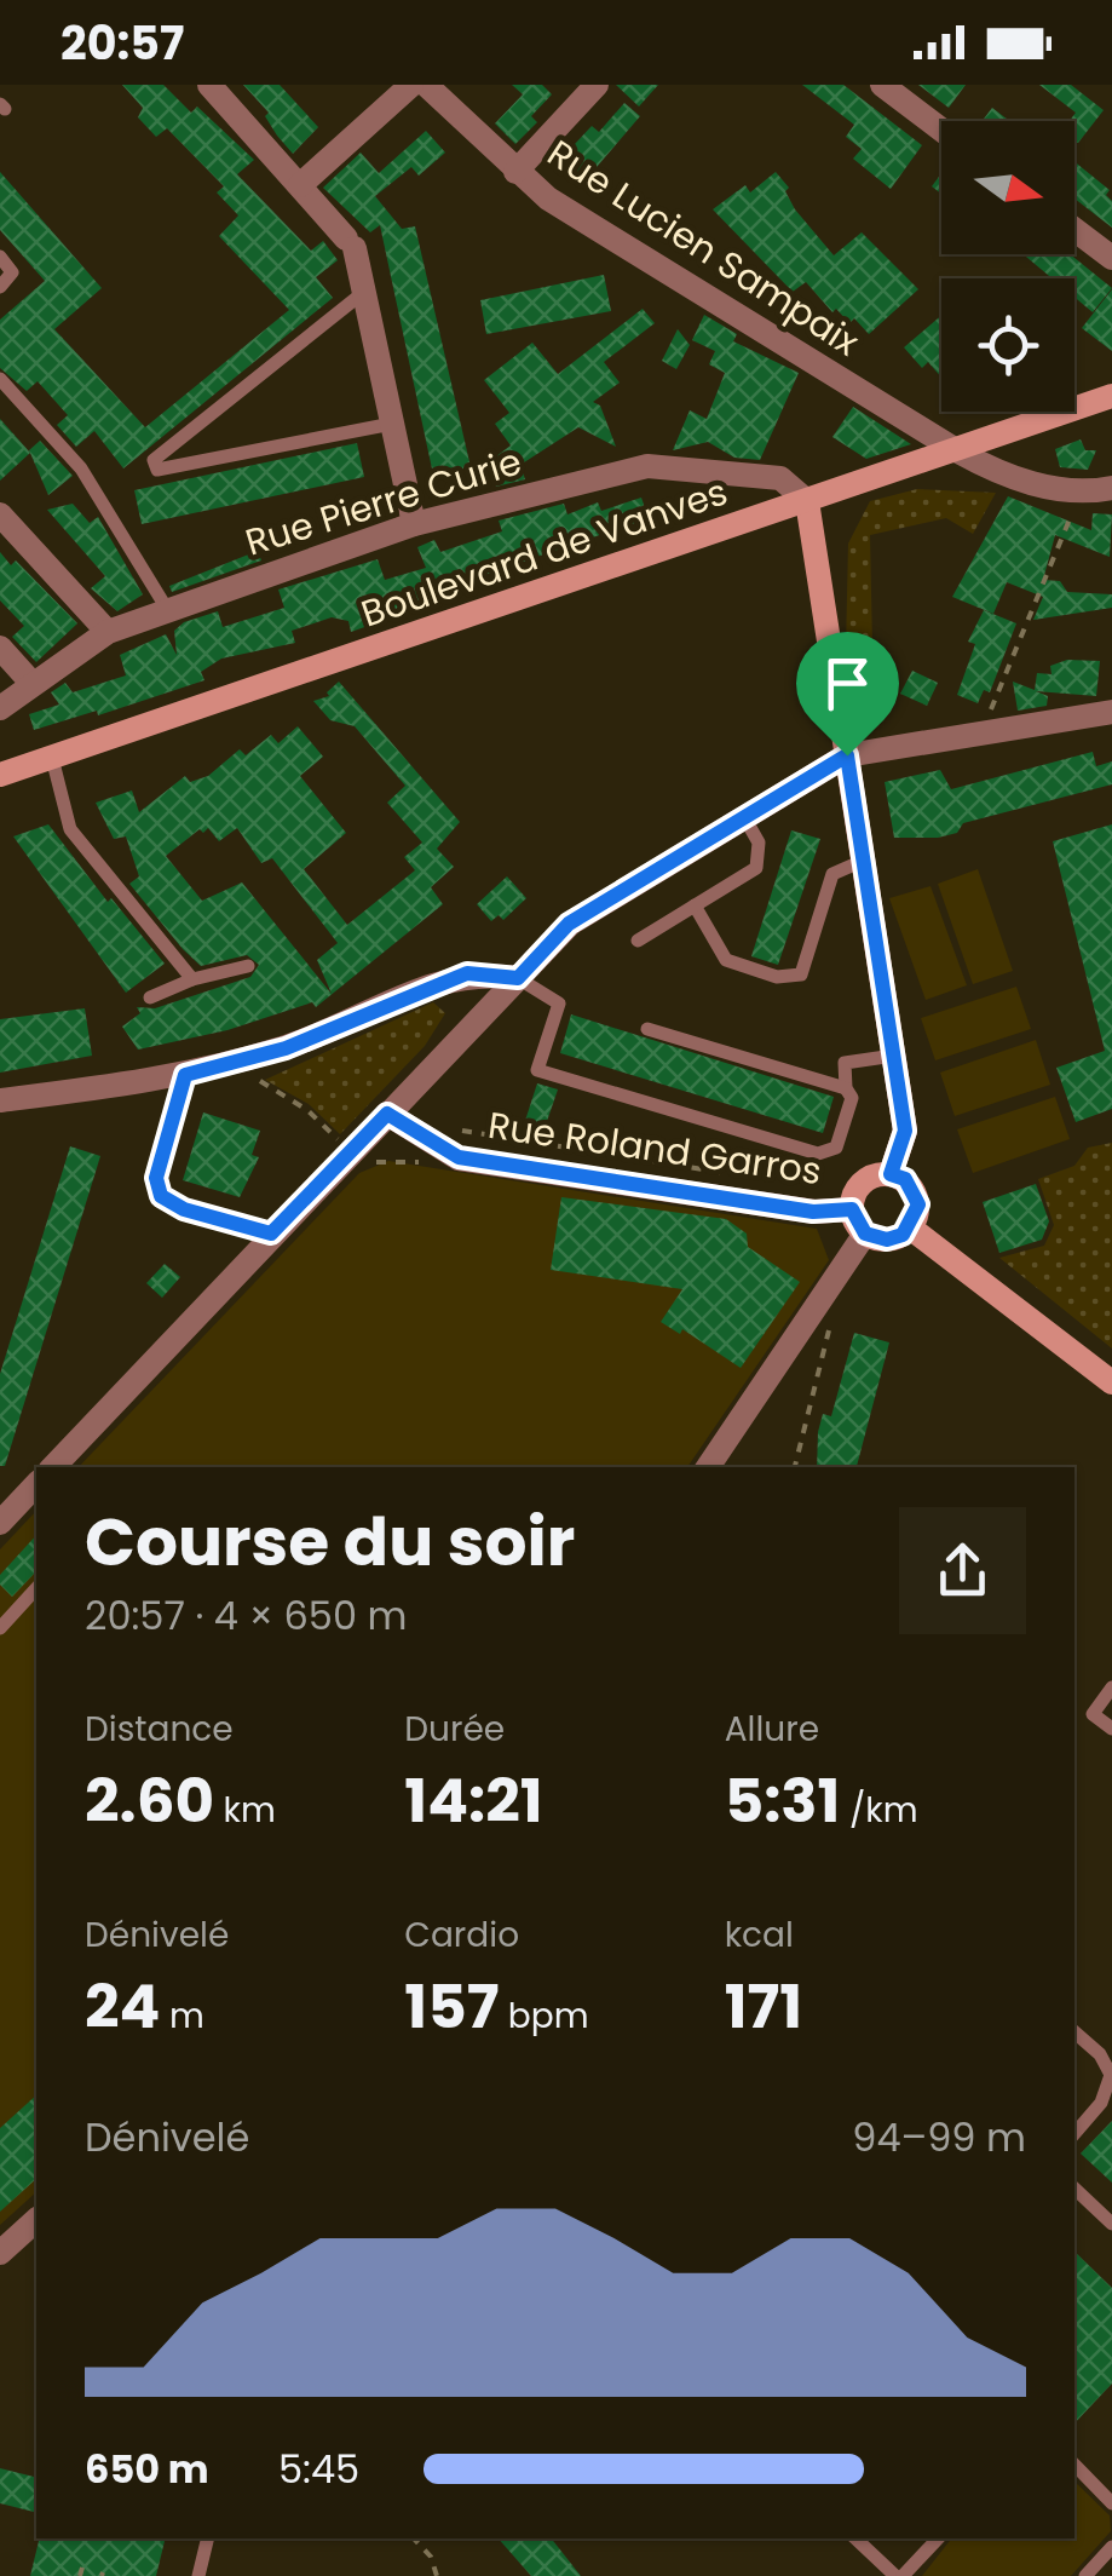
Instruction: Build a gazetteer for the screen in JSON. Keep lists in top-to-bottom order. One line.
{"streets":{"main road":["Boulevard de Vanves"],"street":["Rue Lucien Sampaix","Rue Pierre Curie","Rue Roland Garros"]},"crossings":[["Rue Lucien Sampaix","Boulevard de Vanves"],["Rue Pierre Curie","Boulevard de Vanves"]],"north":"right","page":{"status":"20:57","heading":["Course du soir","20:57 · 4 × 650 m"],"stats":[["Distance","2.60 km"],["Durée","14:21"],["Allure","5:31 /km"],["Dénivelé","24 m"],["Cardio","157 bpm"],["kcal","171"]],"chart":["Dénivelé","94–99 m"],"list":[{"name":"650 m","note":"5:45"}]}}
